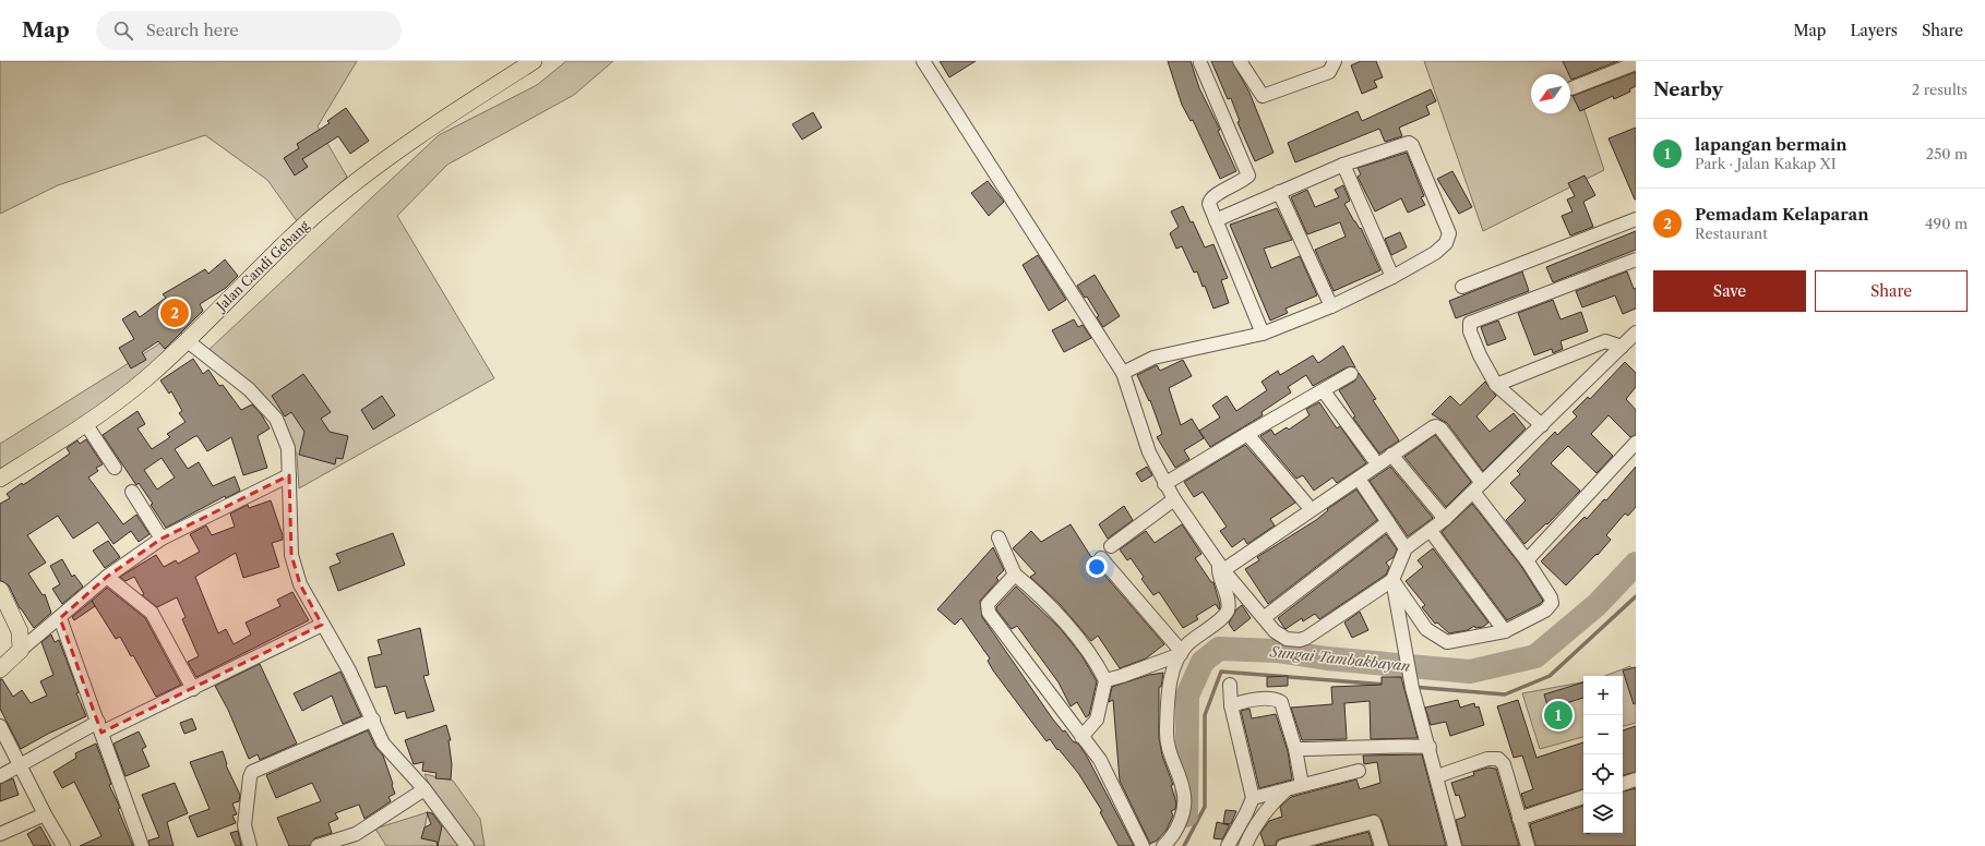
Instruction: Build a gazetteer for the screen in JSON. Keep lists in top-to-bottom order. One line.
{"streets":{"main road":["Jalan Candi Gebang"]},"water":["Sungai Tambakbayan"],"north":"bottom left","page":{"header":"Map","search":"Search here","nav":["Map","Layers","Share"],"heading":["Nearby","2 results"],"list":[{"mark":"1","name":"lapangan bermain","note":"Park · Jalan Kakap XI","value":"250 m"},{"mark":"2","name":"Pemadam Kelaparan","note":"Restaurant","value":"490 m"}],"buttons":["Save","Share"],"pins":["2","1"],"map_buttons":["+","−"]}}
